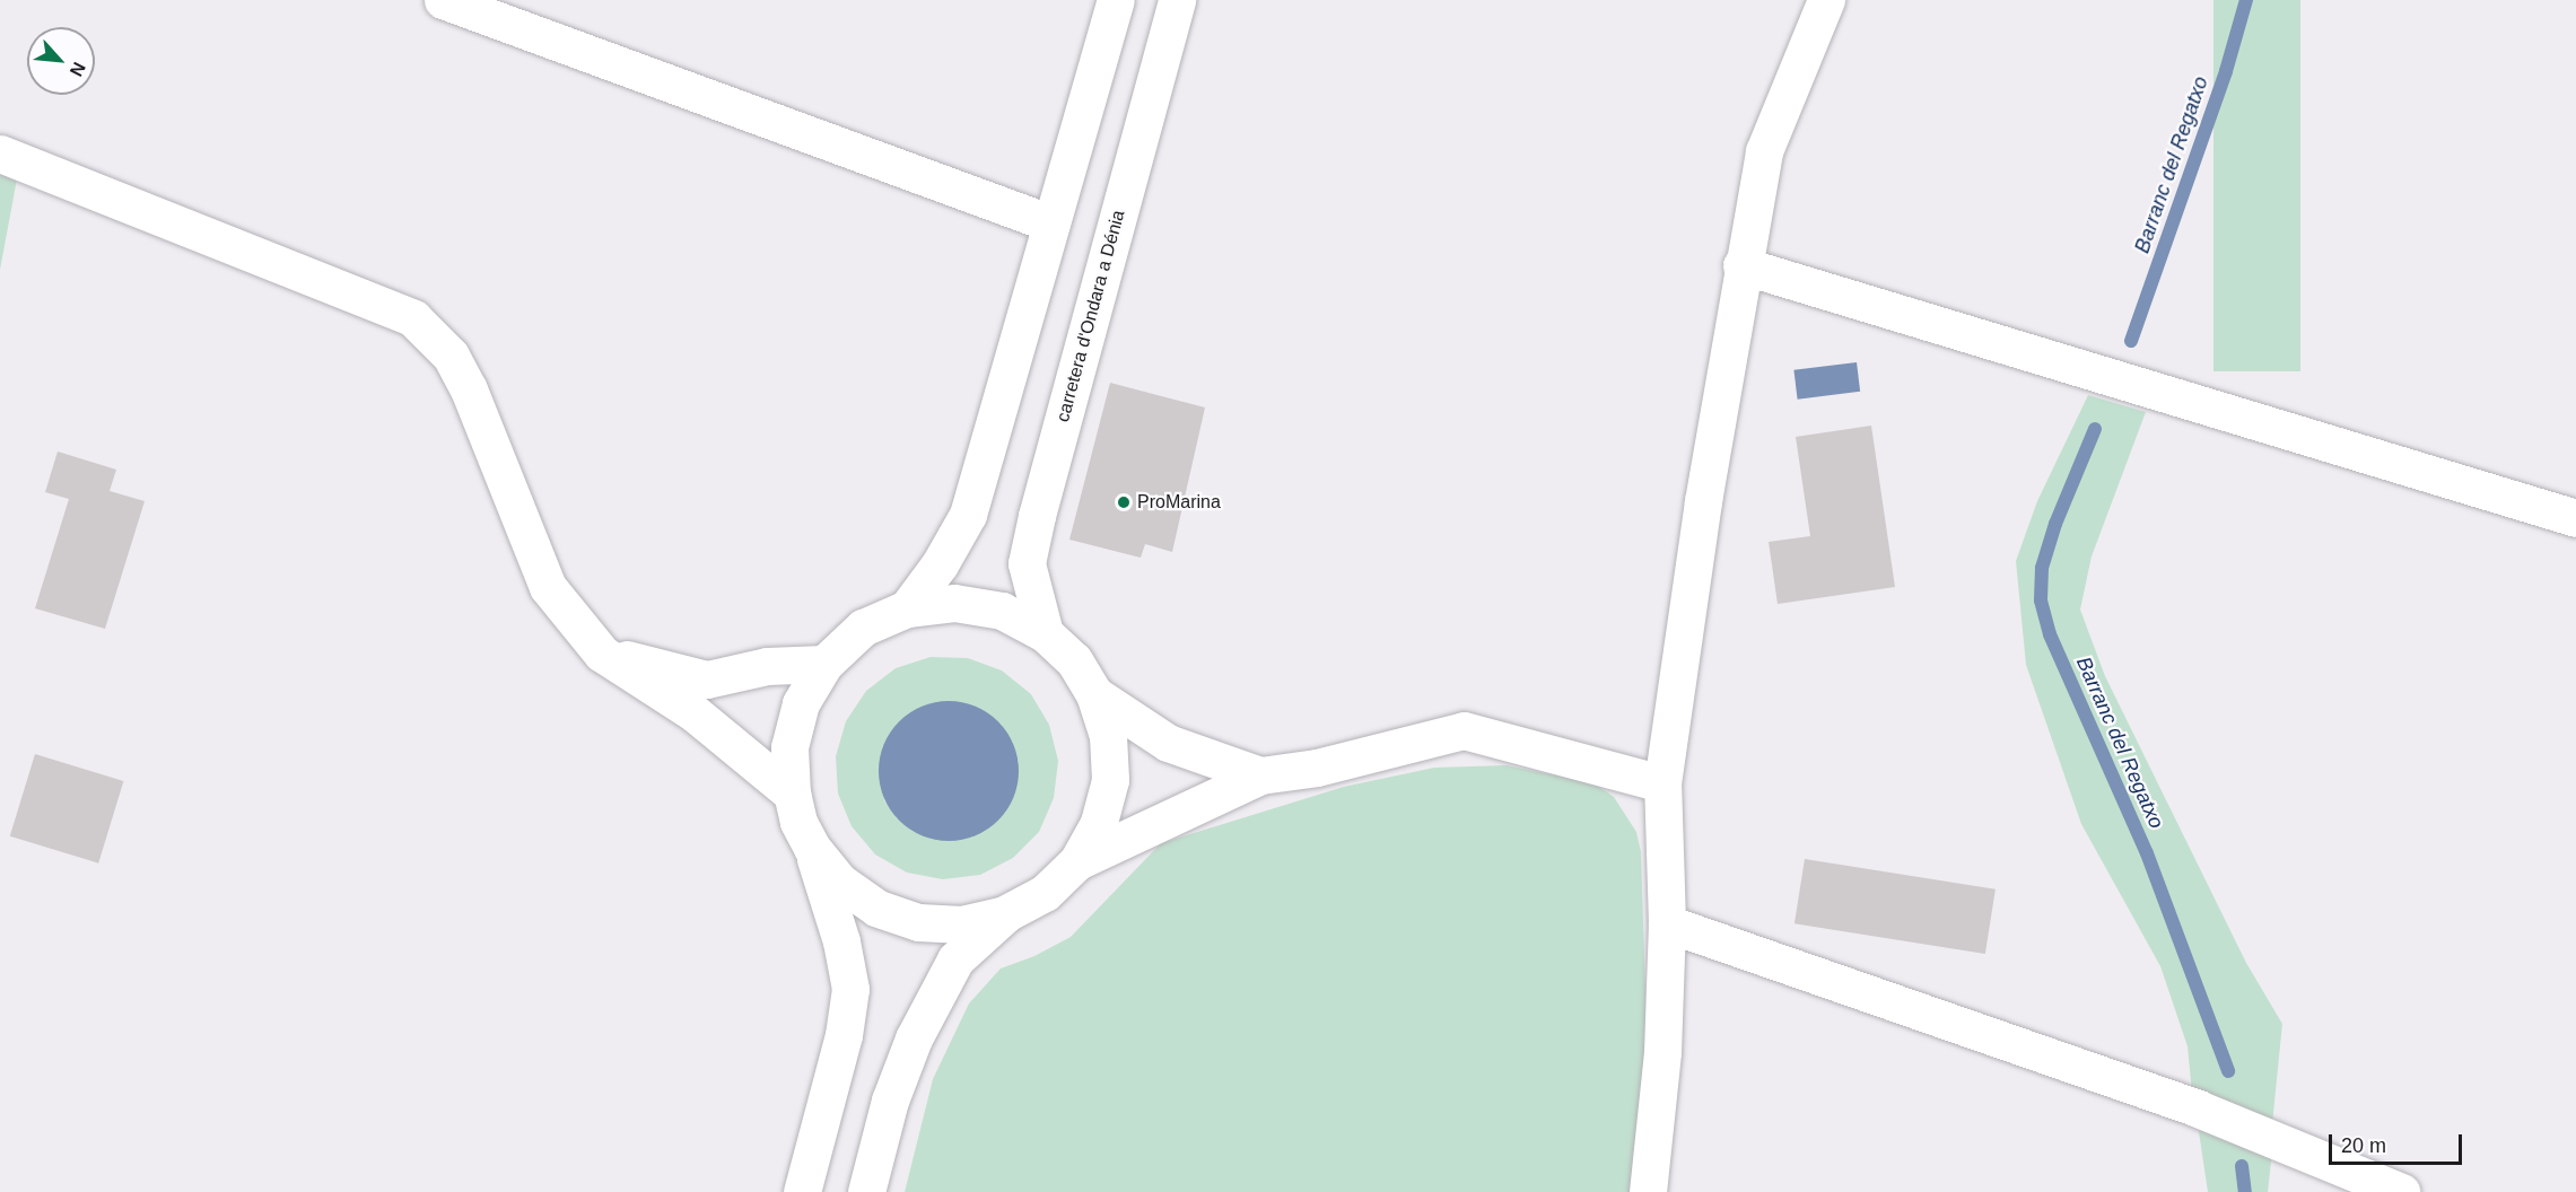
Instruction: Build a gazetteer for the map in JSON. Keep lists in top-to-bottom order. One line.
{"streets":{"street":["carretera d'Ondara a Dénia"]},"water":["Barranc del Regatxo"],"places":["ProMarina"],"scale_bar":"20 m","north":"bottom right"}
